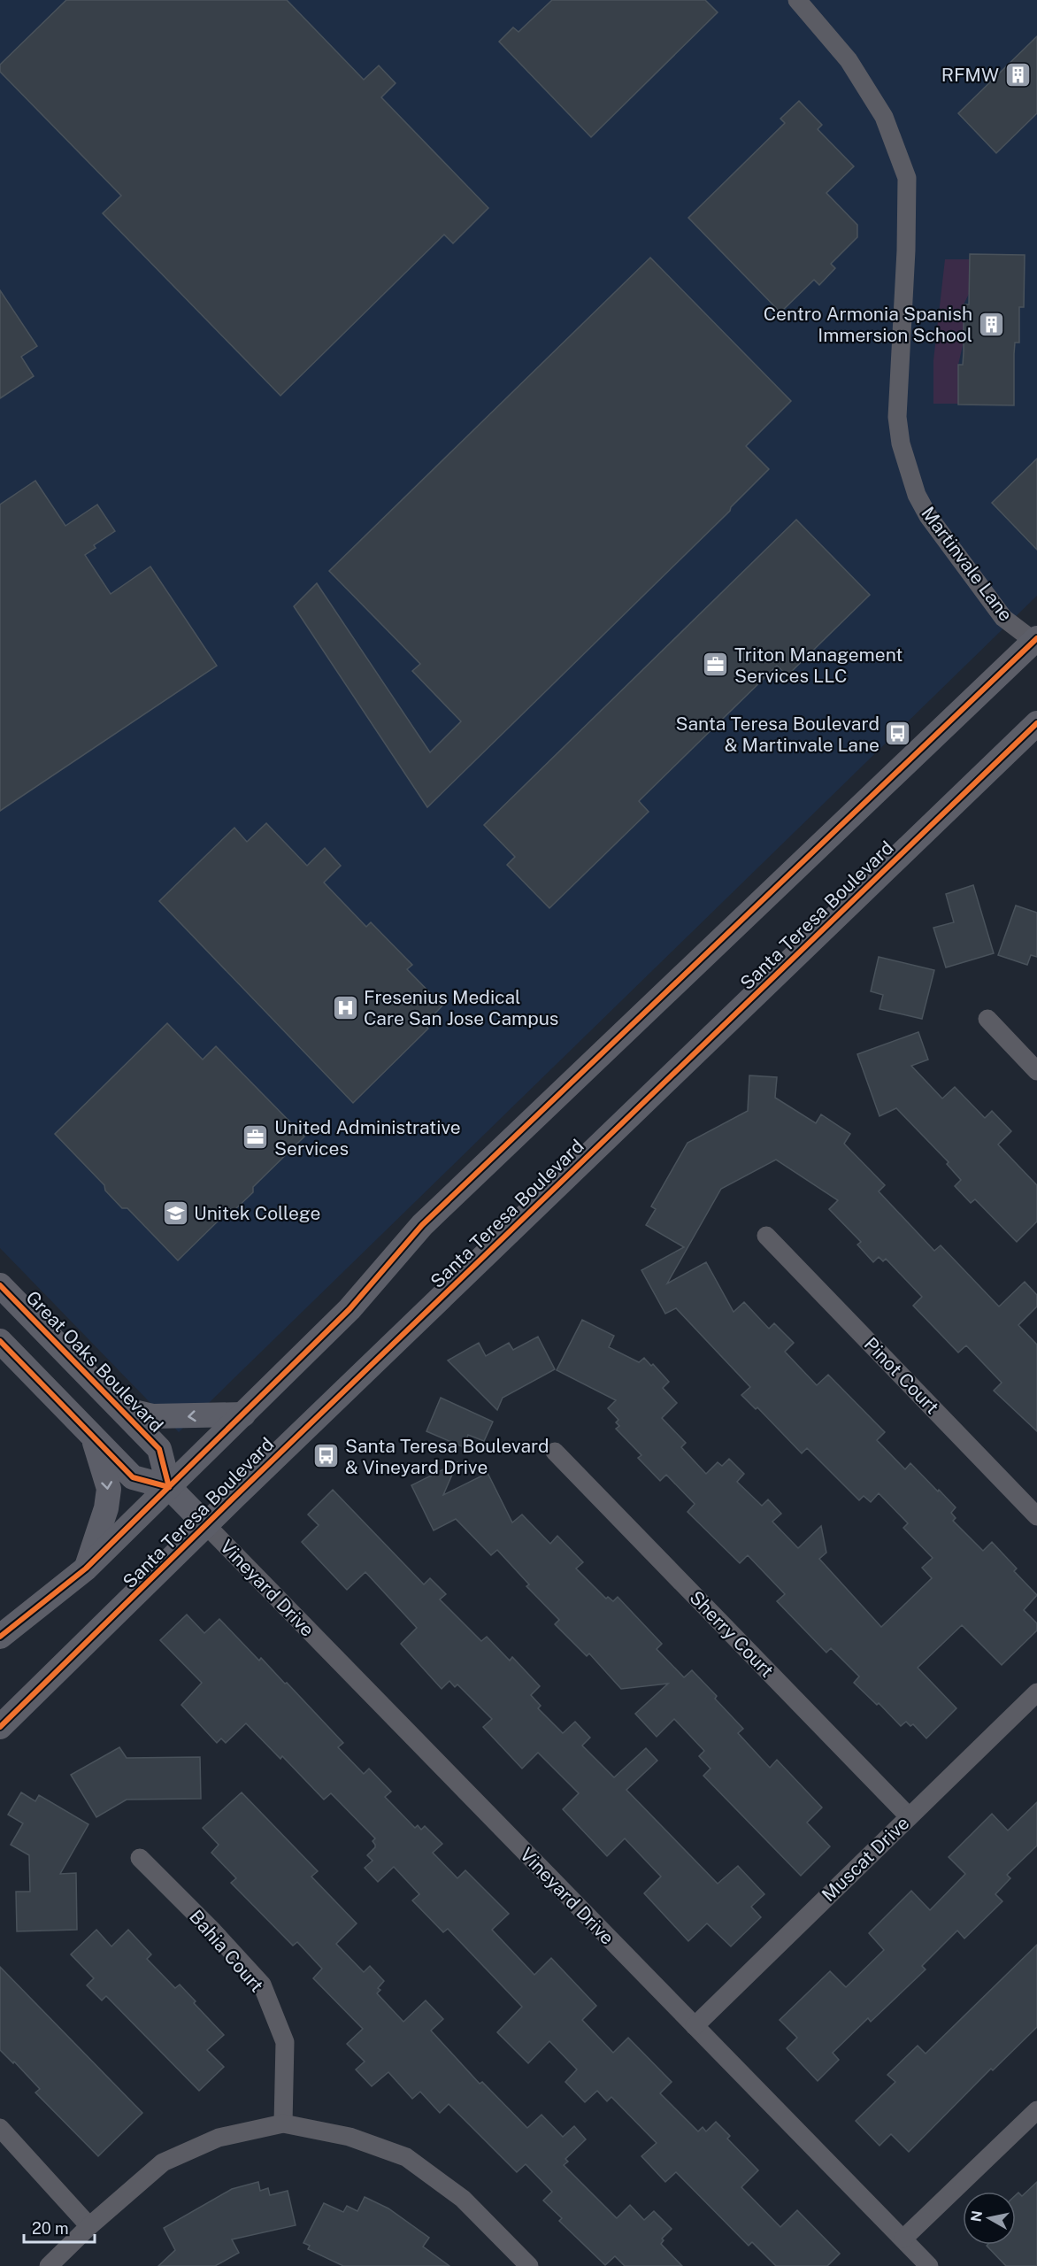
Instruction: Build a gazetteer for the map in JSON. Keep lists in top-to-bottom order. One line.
{"streets":{"main road":["Santa Teresa Boulevard","Great Oaks Boulevard"],"street":["Martinvale Lane","Pinot Court","Vineyard Drive","Sherry Court","Muscat Drive","Bahia Court"]},"crossings":[["Martinvale Lane","Santa Teresa Boulevard"],["Santa Teresa Boulevard","Great Oaks Boulevard"],["Santa Teresa Boulevard","Vineyard Drive"],["Great Oaks Boulevard","Vineyard Drive"],["Vineyard Drive","Muscat Drive"],["Sherry Court","Muscat Drive"]],"places":{"building":["RFMW","Centro Armonia Spanish Immersion School"],"office":["Triton Management Services LLC","United Administrative Services"],"bus stop":["Santa Teresa Boulevard & Martinvale Lane","Santa Teresa Boulevard & Vineyard Drive"],"hospital":["Fresenius Medical Care San Jose Campus"],"school or university":["Unitek College"]},"scale_bar":"20 m","north":"left"}
